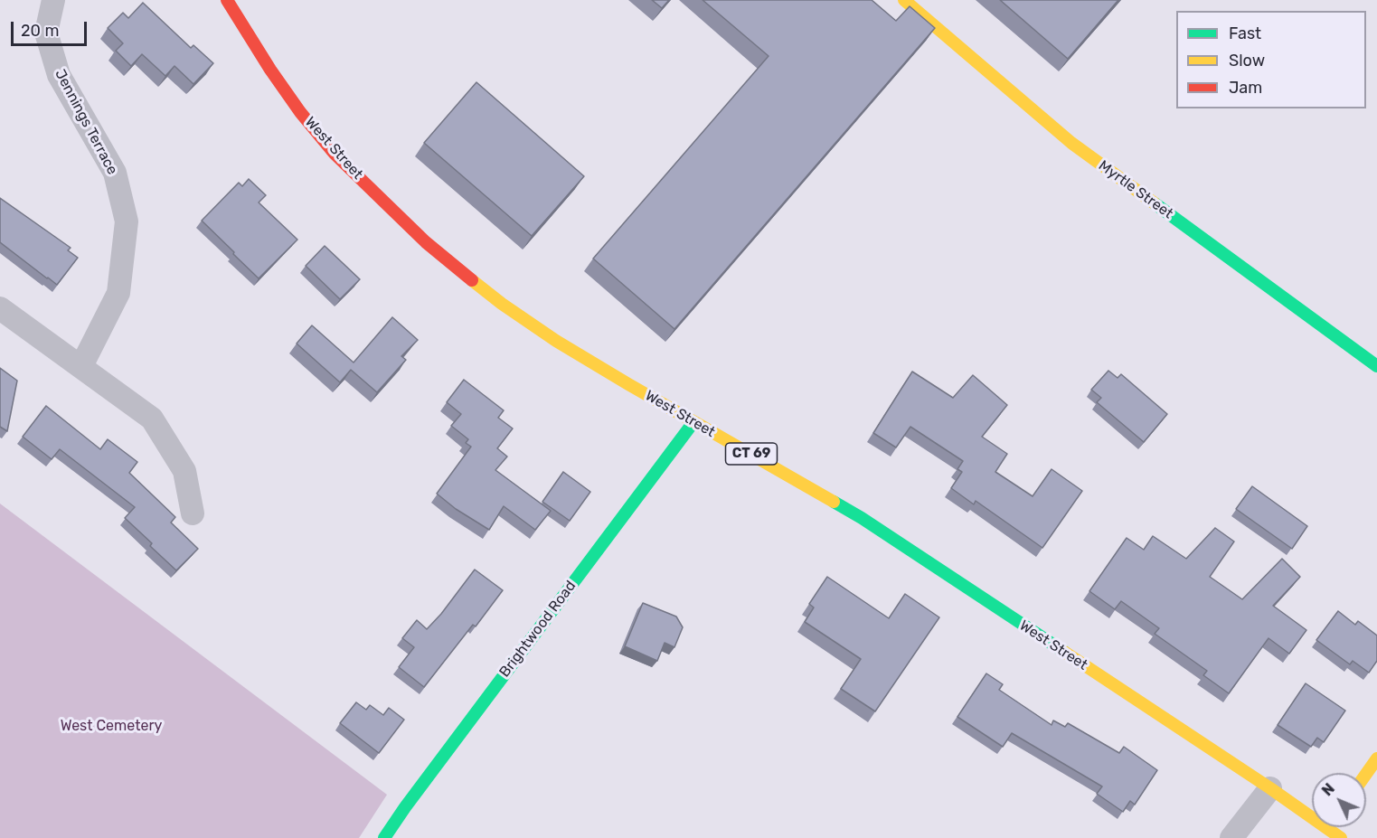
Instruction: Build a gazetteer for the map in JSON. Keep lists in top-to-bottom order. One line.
{"streets":{"main road":["West Street","Myrtle Street","CT 69","Brightwood Road"],"street":["Jennings Terrace"]},"crossings":[["West Street","Brightwood Road"]],"parks":["West Cemetery"],"legend":["Fast","Slow","Jam"],"scale_bar":"20 m","north":"top left"}
